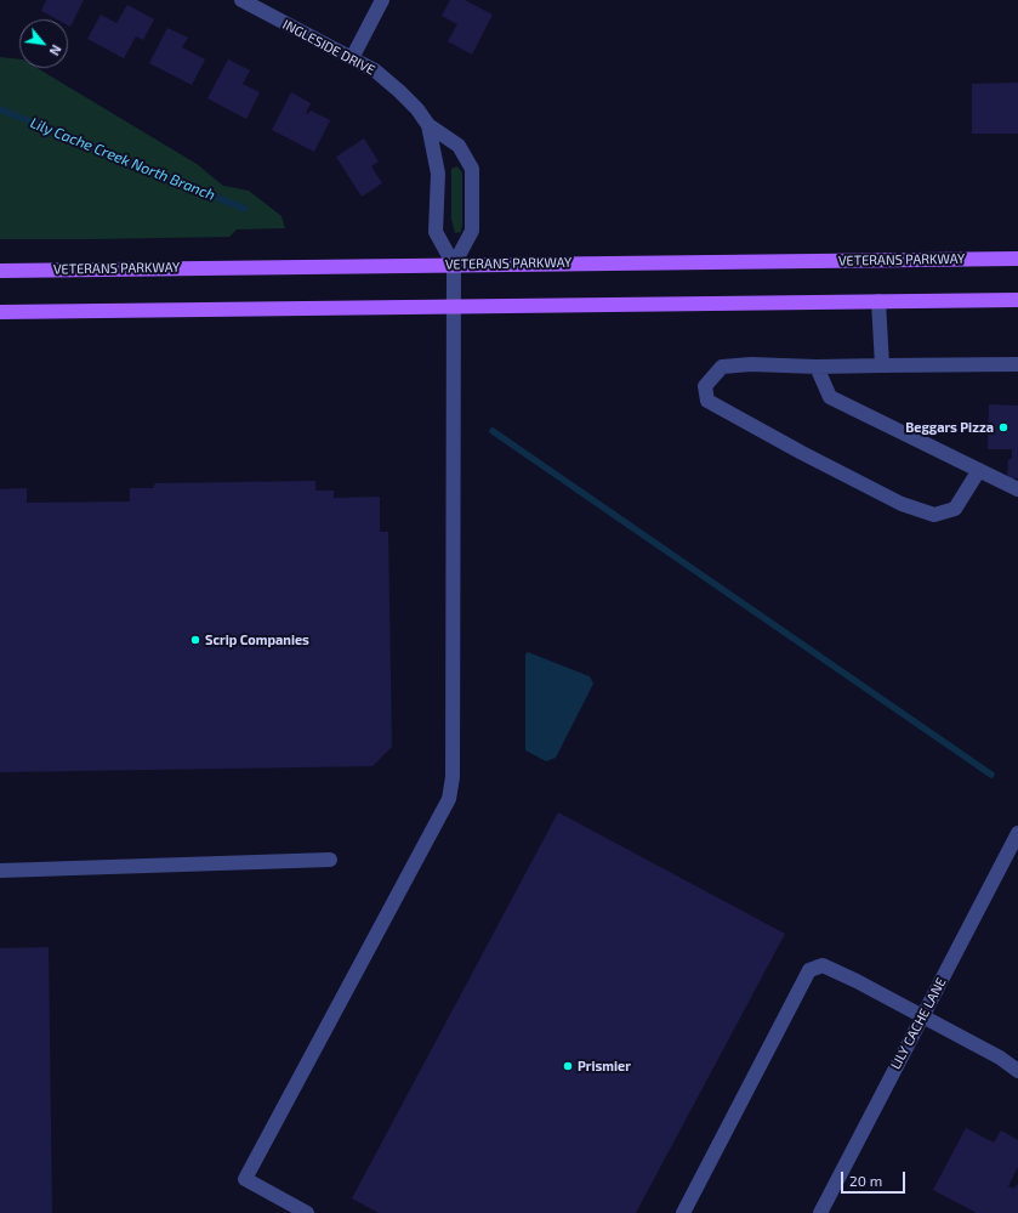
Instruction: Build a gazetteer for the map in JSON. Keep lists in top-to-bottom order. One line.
{"streets":{"main road":["VETERANS PARKWAY"],"street":["INGLESIDE DRIVE","LILY CACHE LANE"]},"crossings":[["INGLESIDE DRIVE","VETERANS PARKWAY"]],"water":["Lily Cache Creek North Branch"],"places":["Beggars Pizza","Scrip Companies","Prismier"],"scale_bar":"20 m","north":"bottom right"}
